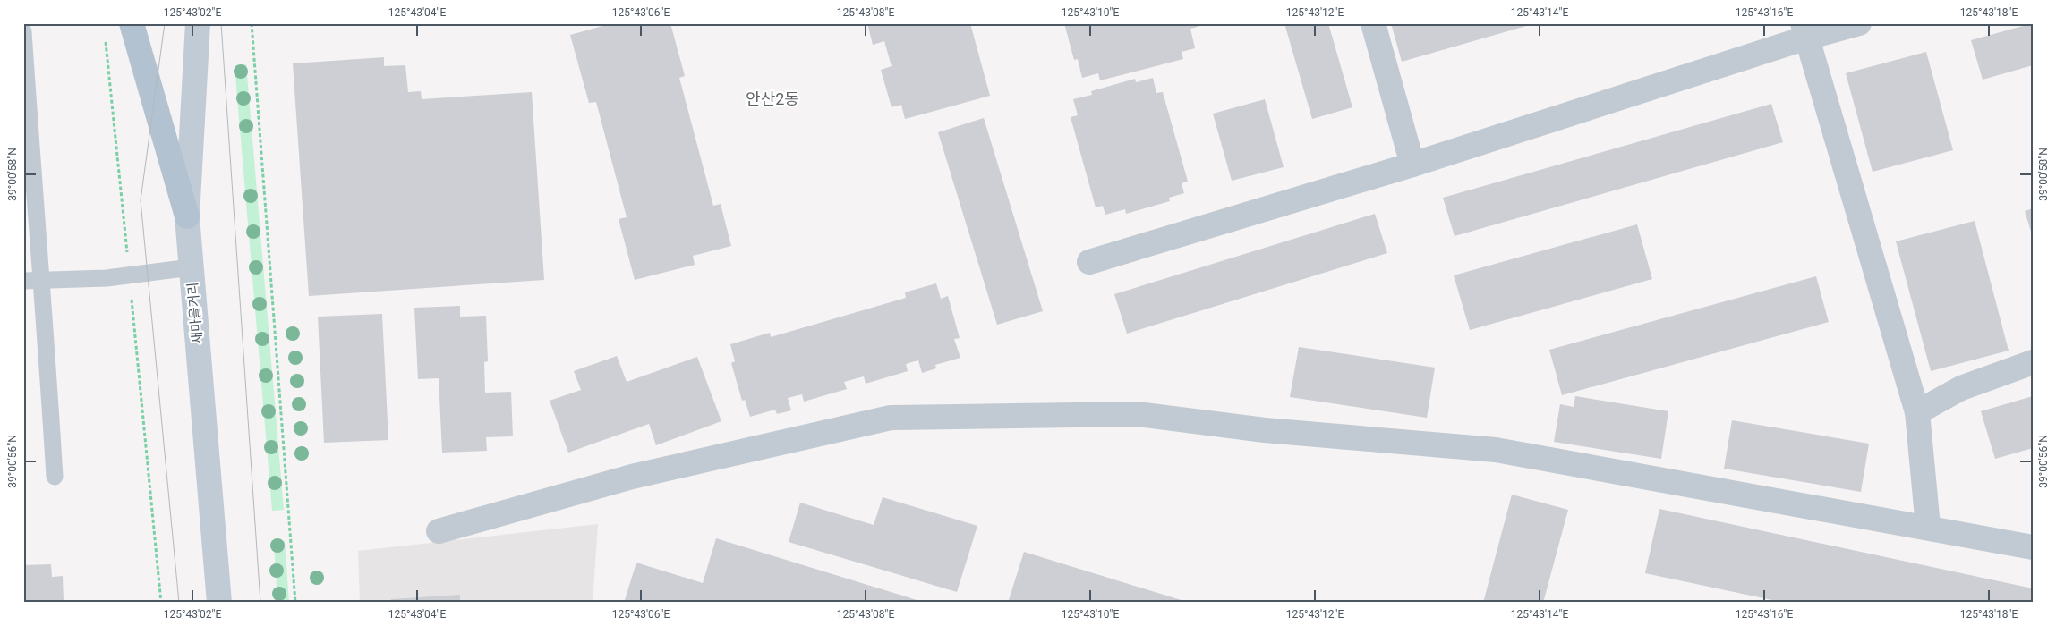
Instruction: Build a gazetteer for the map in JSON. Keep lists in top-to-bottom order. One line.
{"streets":{"main road":["새마을거리"]},"districts":["안산2동"],"coordinates":["125°43'02\"E","125°43'04\"E","125°43'06\"E","125°43'08\"E","125°43'10\"E","125°43'12\"E","125°43'14\"E","125°43'16\"E","125°43'18\"E","39°00'58\"N","39°00'56\"N"]}
